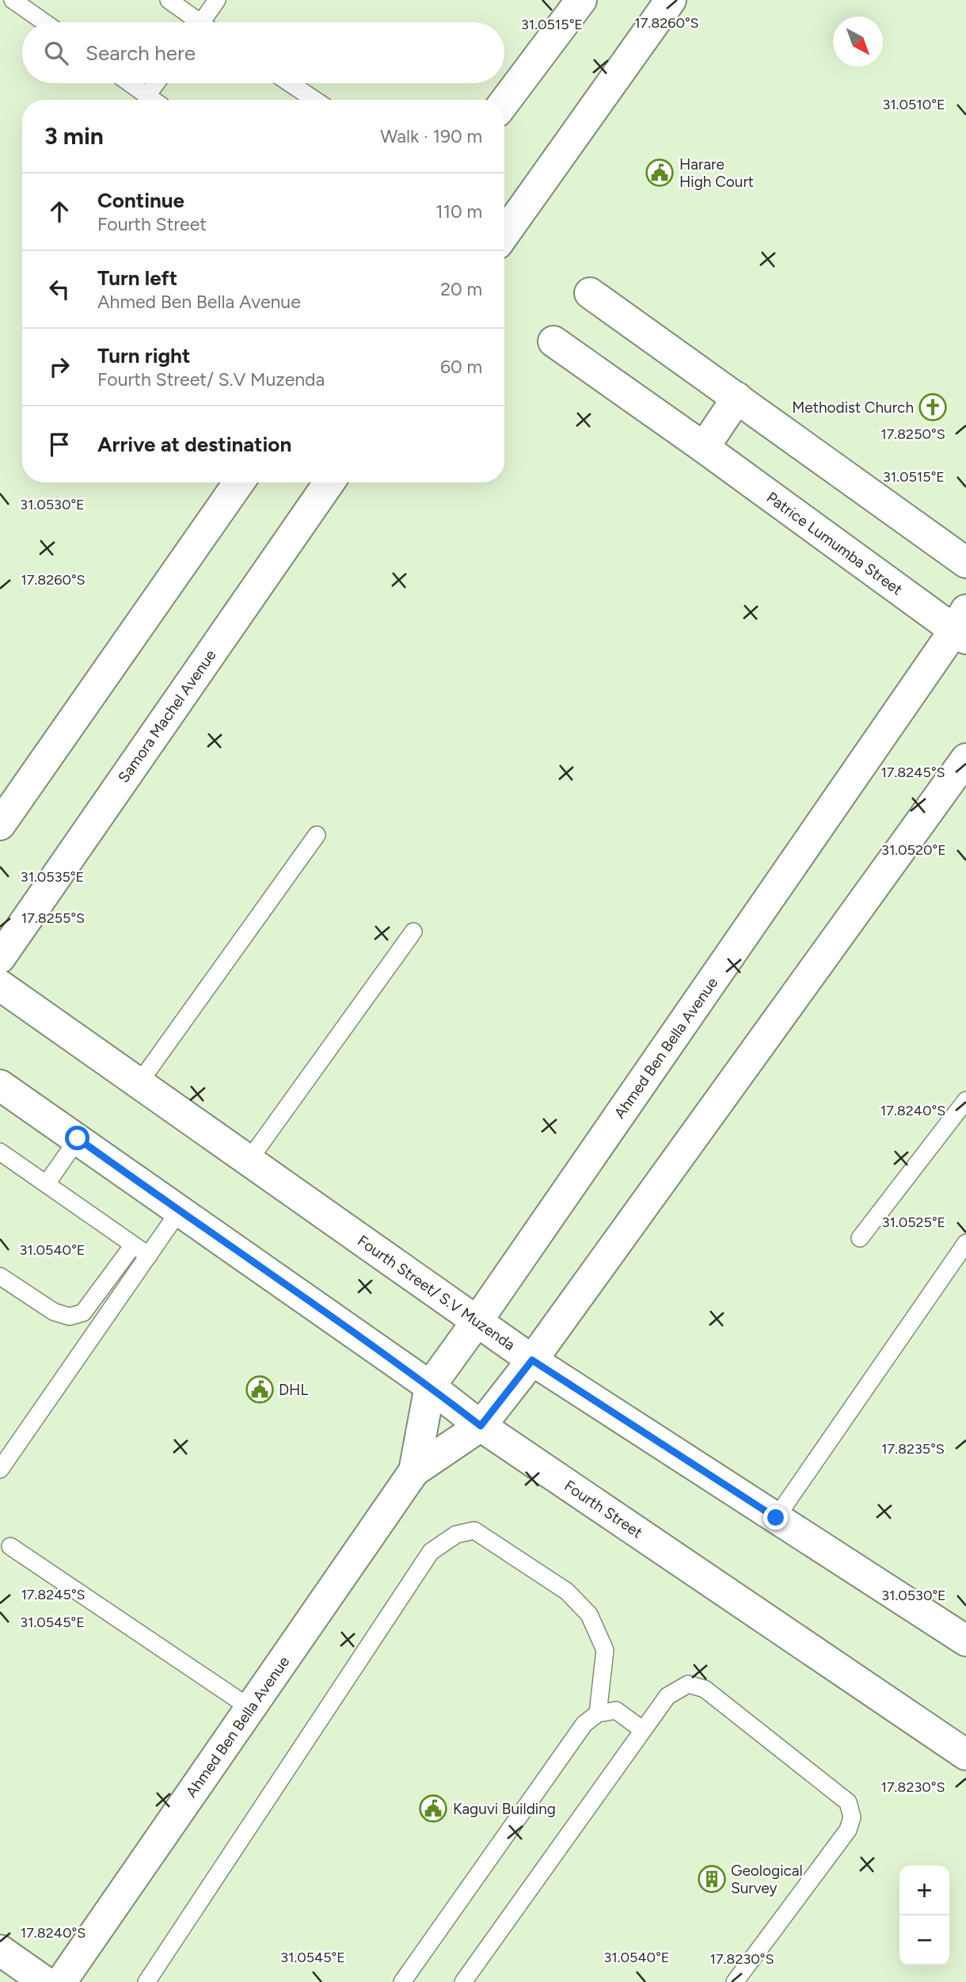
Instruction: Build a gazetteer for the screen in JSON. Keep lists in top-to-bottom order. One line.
{"streets":{"main road":["Patrice Lumumba Street","Samora Machel Avenue","Ahmed Ben Bella Avenue","Fourth Street/ S.V Muzenda","Fourth Street"]},"crossings":[["Patrice Lumumba Street","Ahmed Ben Bella Avenue"],["Ahmed Ben Bella Avenue","Fourth Street/ S.V Muzenda"],["Ahmed Ben Bella Avenue","Fourth Street"]],"places":{"public building":["Harare High Court","DHL","Kaguvi Building"],"church":["Methodist Church"],"building":["Geological Survey"]},"north":"bottom right","page":{"search":"Search here","heading":["3 min","Walk · 190 m"],"list":[["Continue","Fourth Street","110 m"],["Turn left","Ahmed Ben Bella Avenue","20 m"],["Turn right","Fourth Street/ S.V Muzenda","60 m"],"Arrive at destination"],"map_buttons":["+","−"]},"coordinates":["17.8260°S","31.0515°E","31.0510°E","17.8250°S","31.0530°E","17.8245°S","31.0520°E","31.0535°E","17.8255°S","17.8240°S","31.0525°E","31.0540°E","17.8235°S","31.0545°E","17.8230°S"]}
